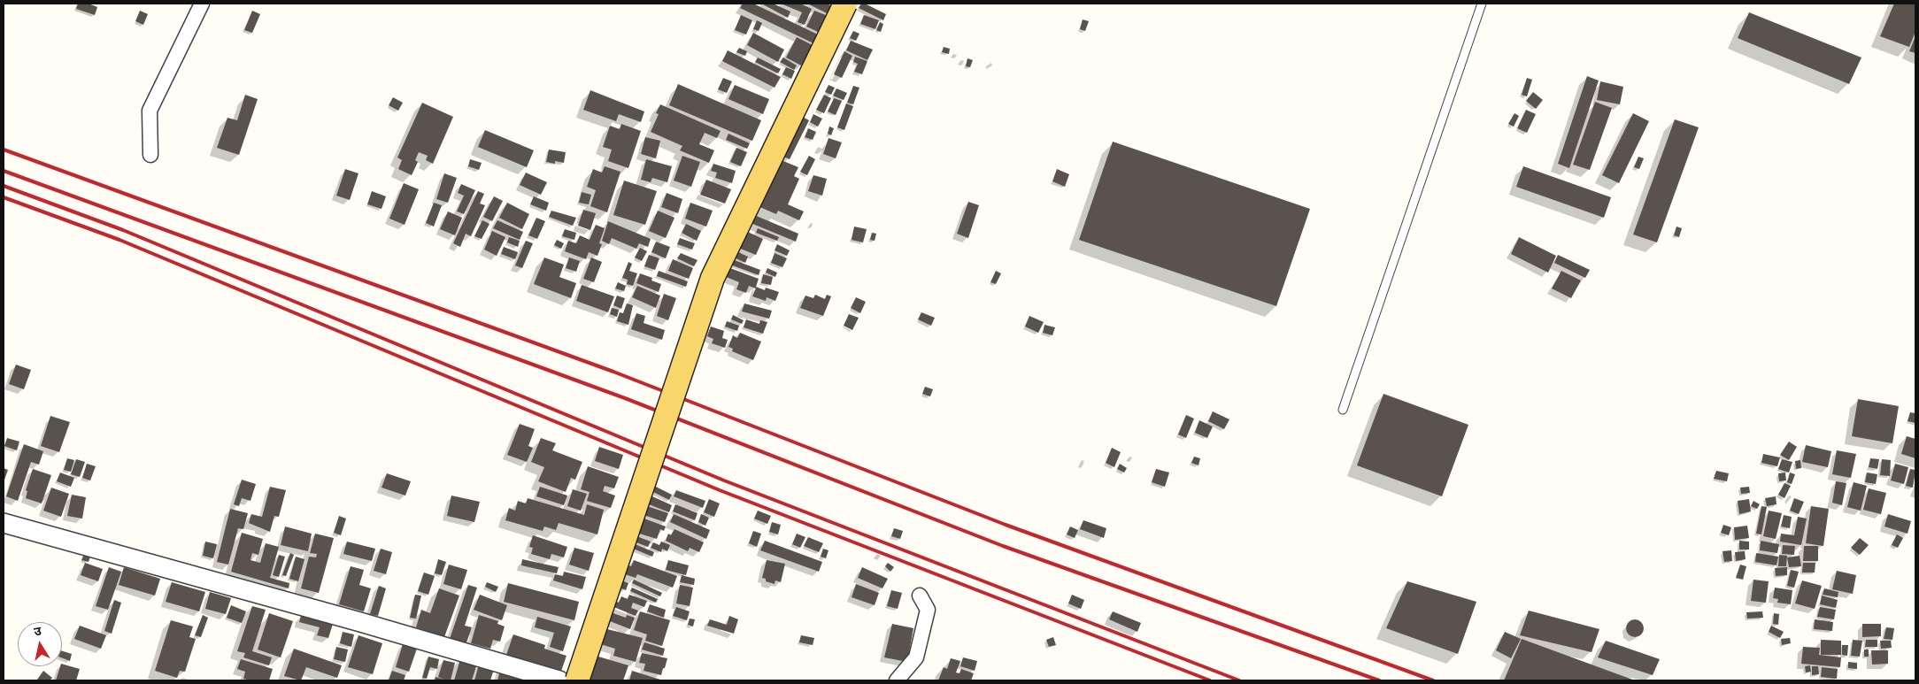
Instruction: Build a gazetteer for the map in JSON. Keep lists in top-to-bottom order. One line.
{"north":"top"}
